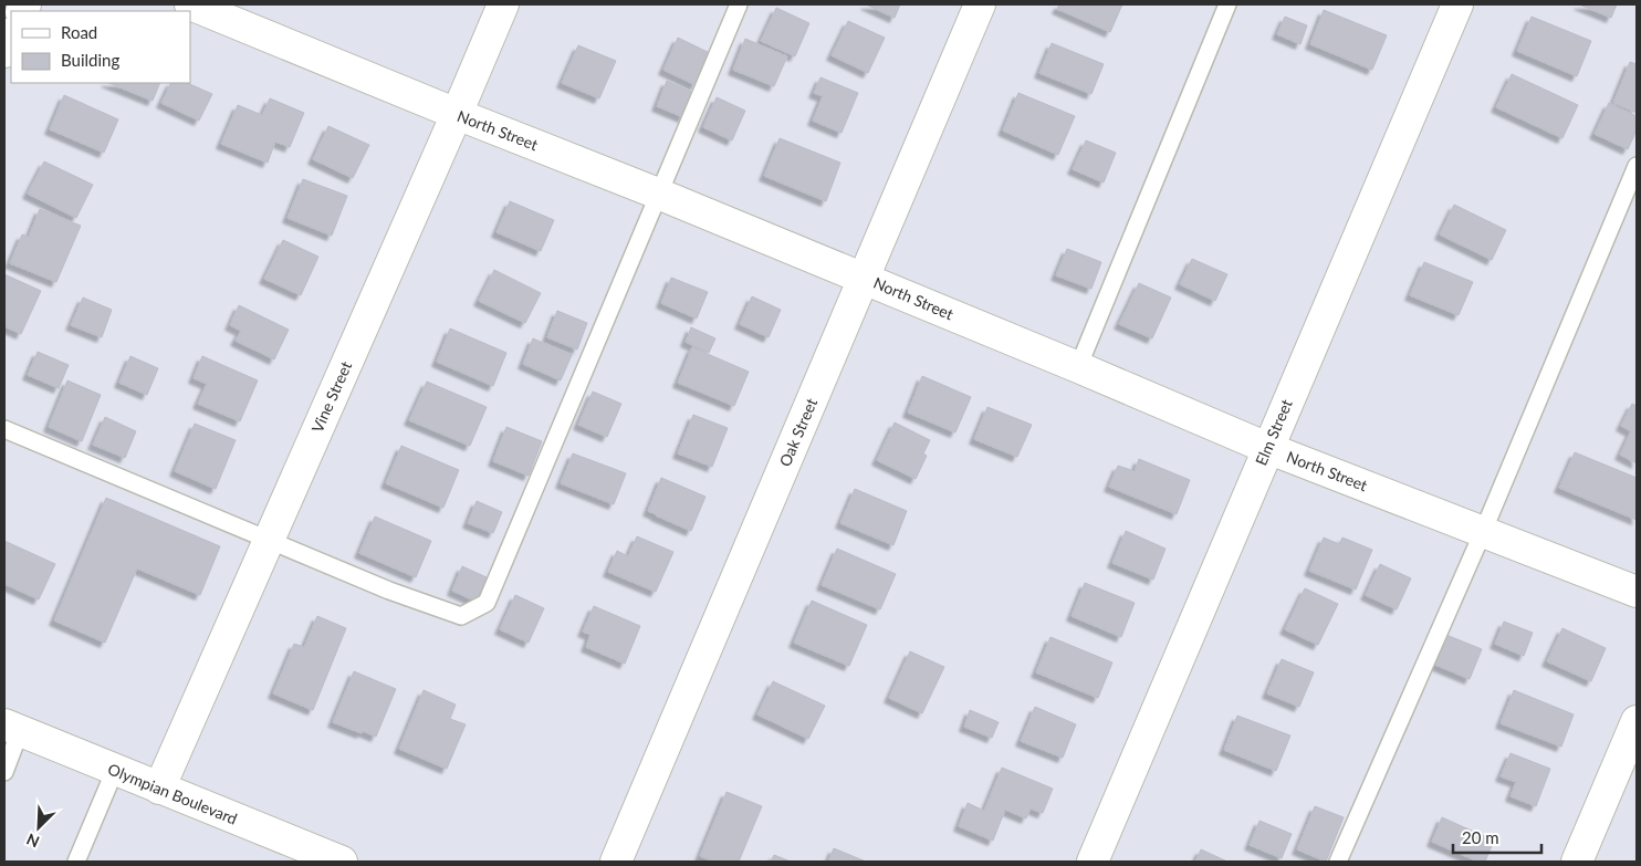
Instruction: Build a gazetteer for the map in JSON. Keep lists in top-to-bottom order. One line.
{"streets":{"street":["North Street","Vine Street","Oak Street","Elm Street","Olympian Boulevard"]},"crossings":[["North Street","Vine Street"],["North Street","Oak Street"],["North Street","Elm Street"],["Vine Street","Olympian Boulevard"]],"legend":["Road","Building"],"scale_bar":"20 m","north":"bottom left"}
